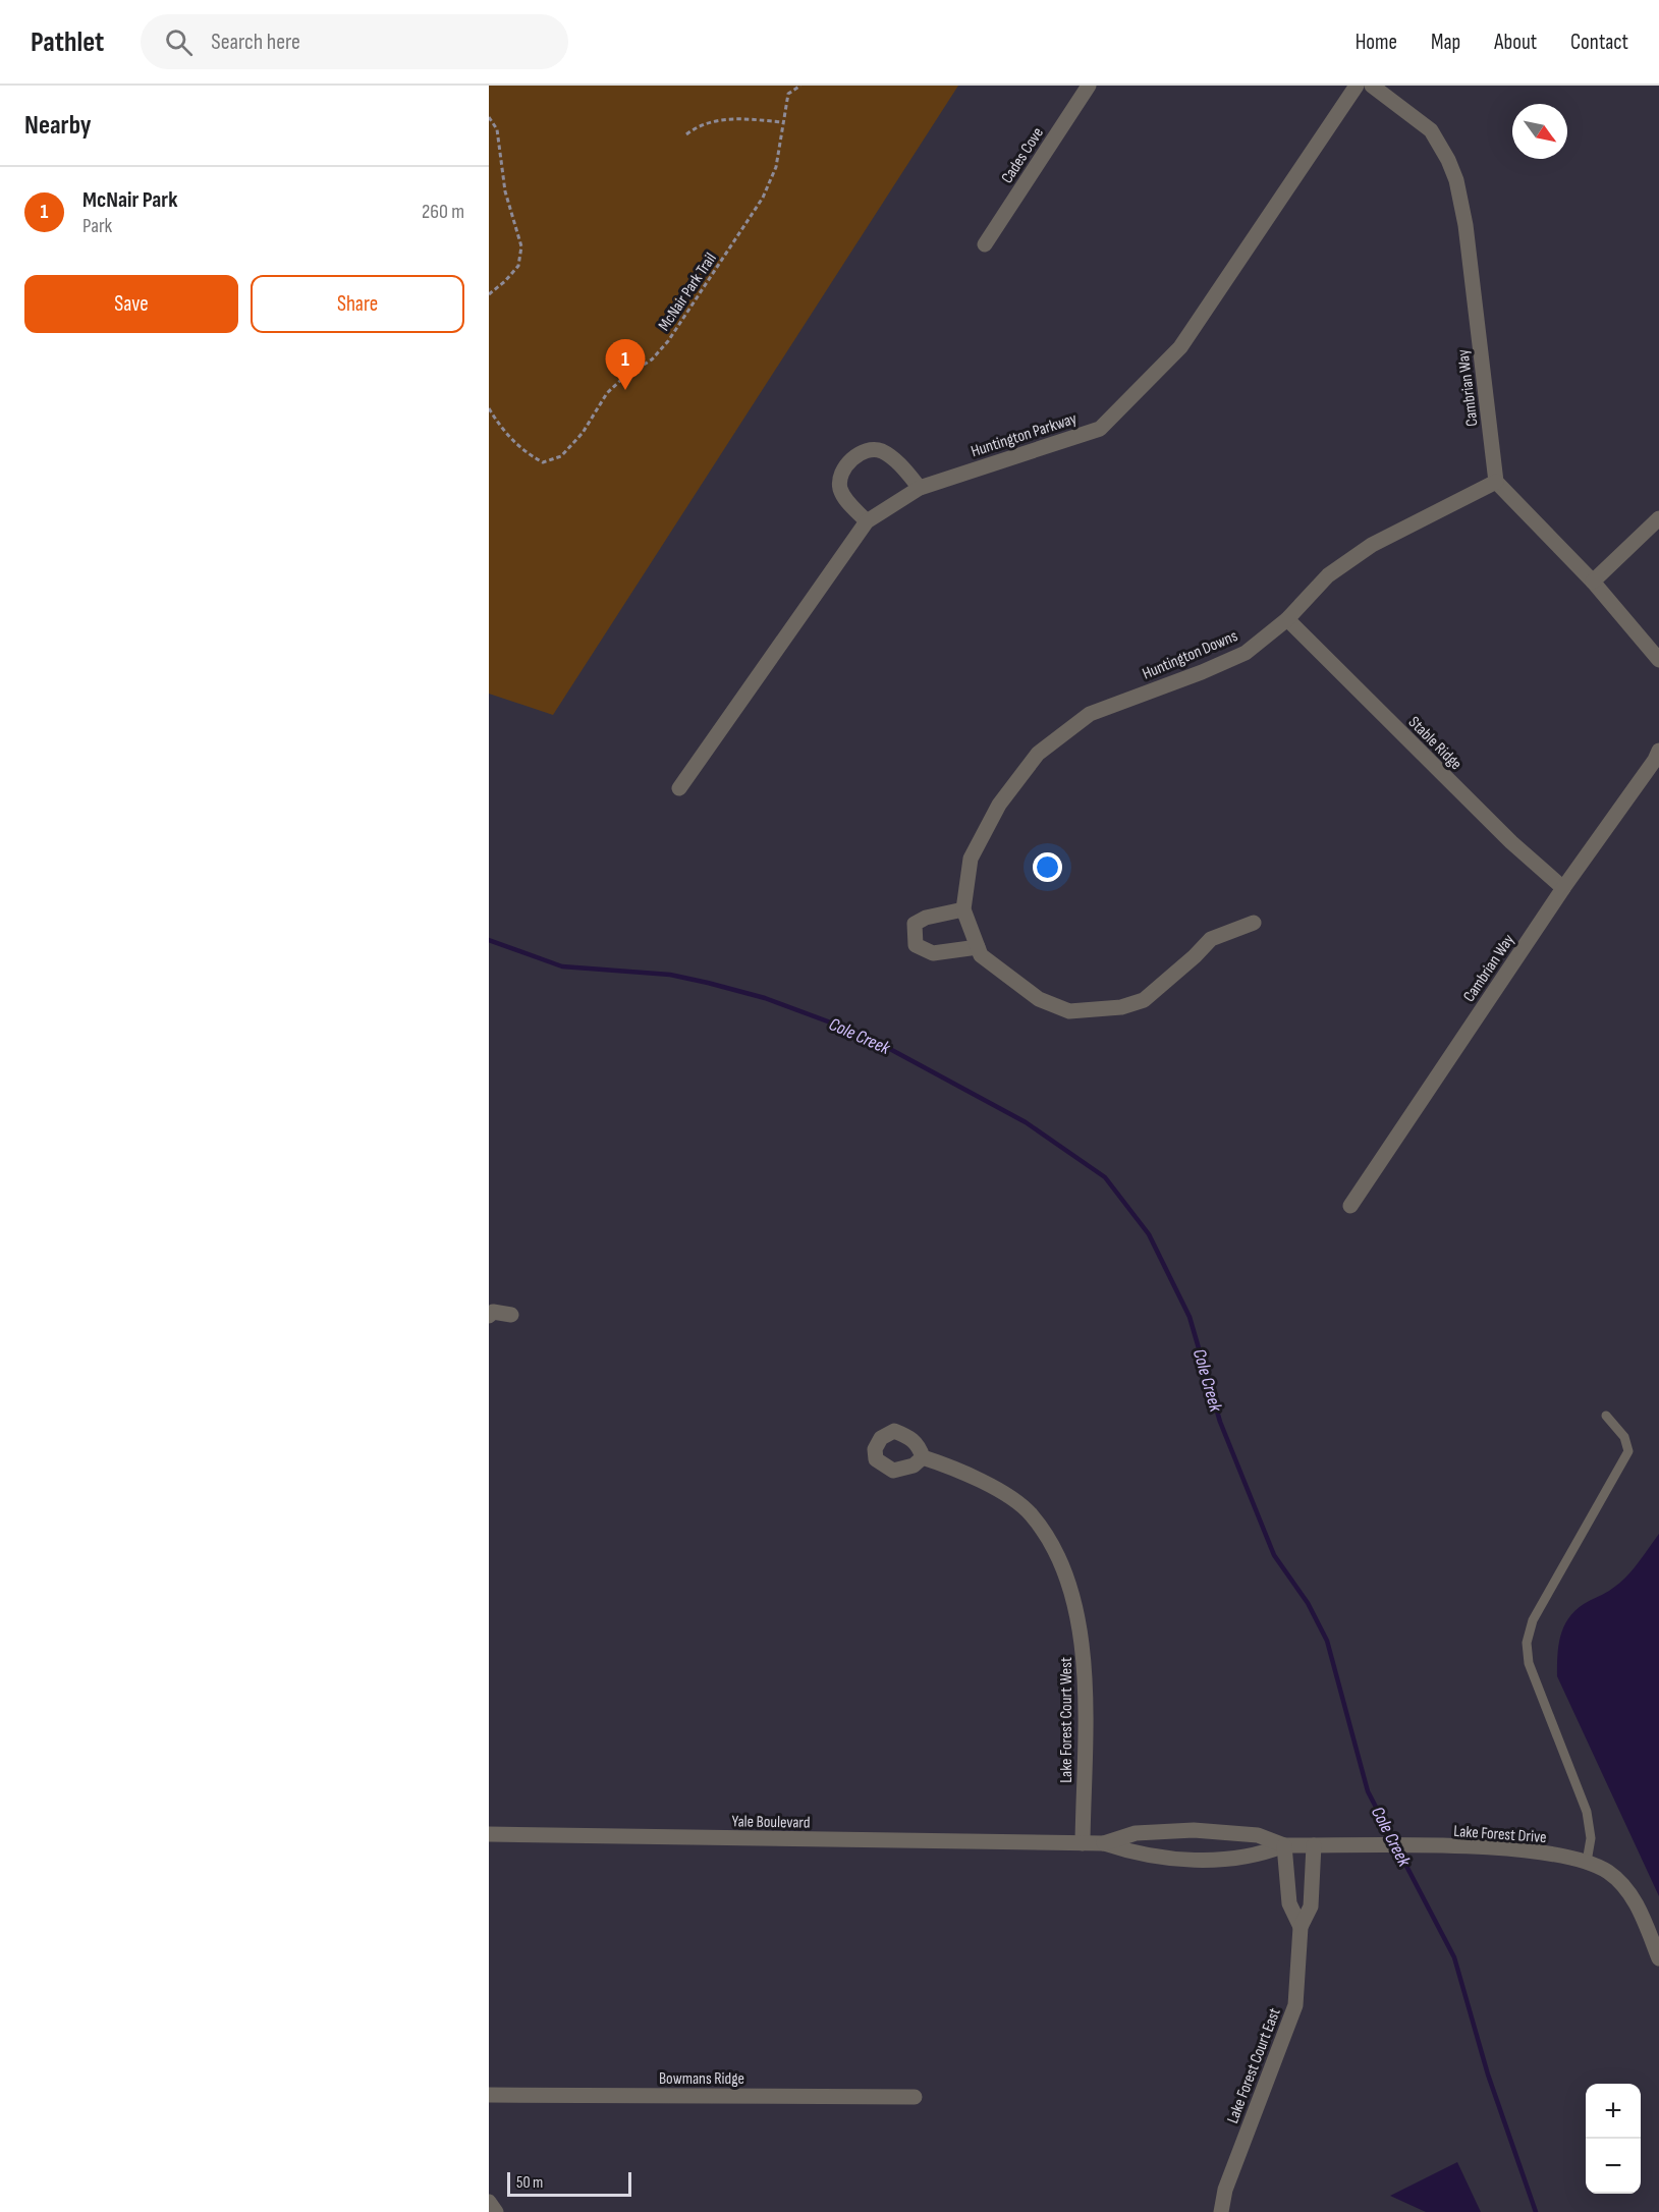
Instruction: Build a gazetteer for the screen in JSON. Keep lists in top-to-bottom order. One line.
{"streets":{"street":["Cades Cove","Cambrian Way","Huntington Parkway","Huntington Downs","Stable Ridge","Lake Forest Court West","Yale Boulevard","Lake Forest Drive","Lake Forest Court East","Bowmans Ridge"],"path":["McNair Park Trail"]},"crossings":[["Cambrian Way","Huntington Downs"],["Cambrian Way","Stable Ridge"],["Huntington Downs","Stable Ridge"],["Lake Forest Court West","Lake Forest Drive"],["Yale Boulevard","Lake Forest Drive"],["Lake Forest Drive","Lake Forest Court East"]],"water":["Cole Creek"],"scale_bar":"50 m","north":"bottom right","page":{"header":"Pathlet","search":"Search here","nav":["Home","Map","About","Contact"],"heading":"Nearby","list":[{"mark":"1","name":"McNair Park","note":"Park","value":"260 m"}],"buttons":["Save","Share"],"pins":"1","map_buttons":["+","−"],"scale":"50 m"}}
